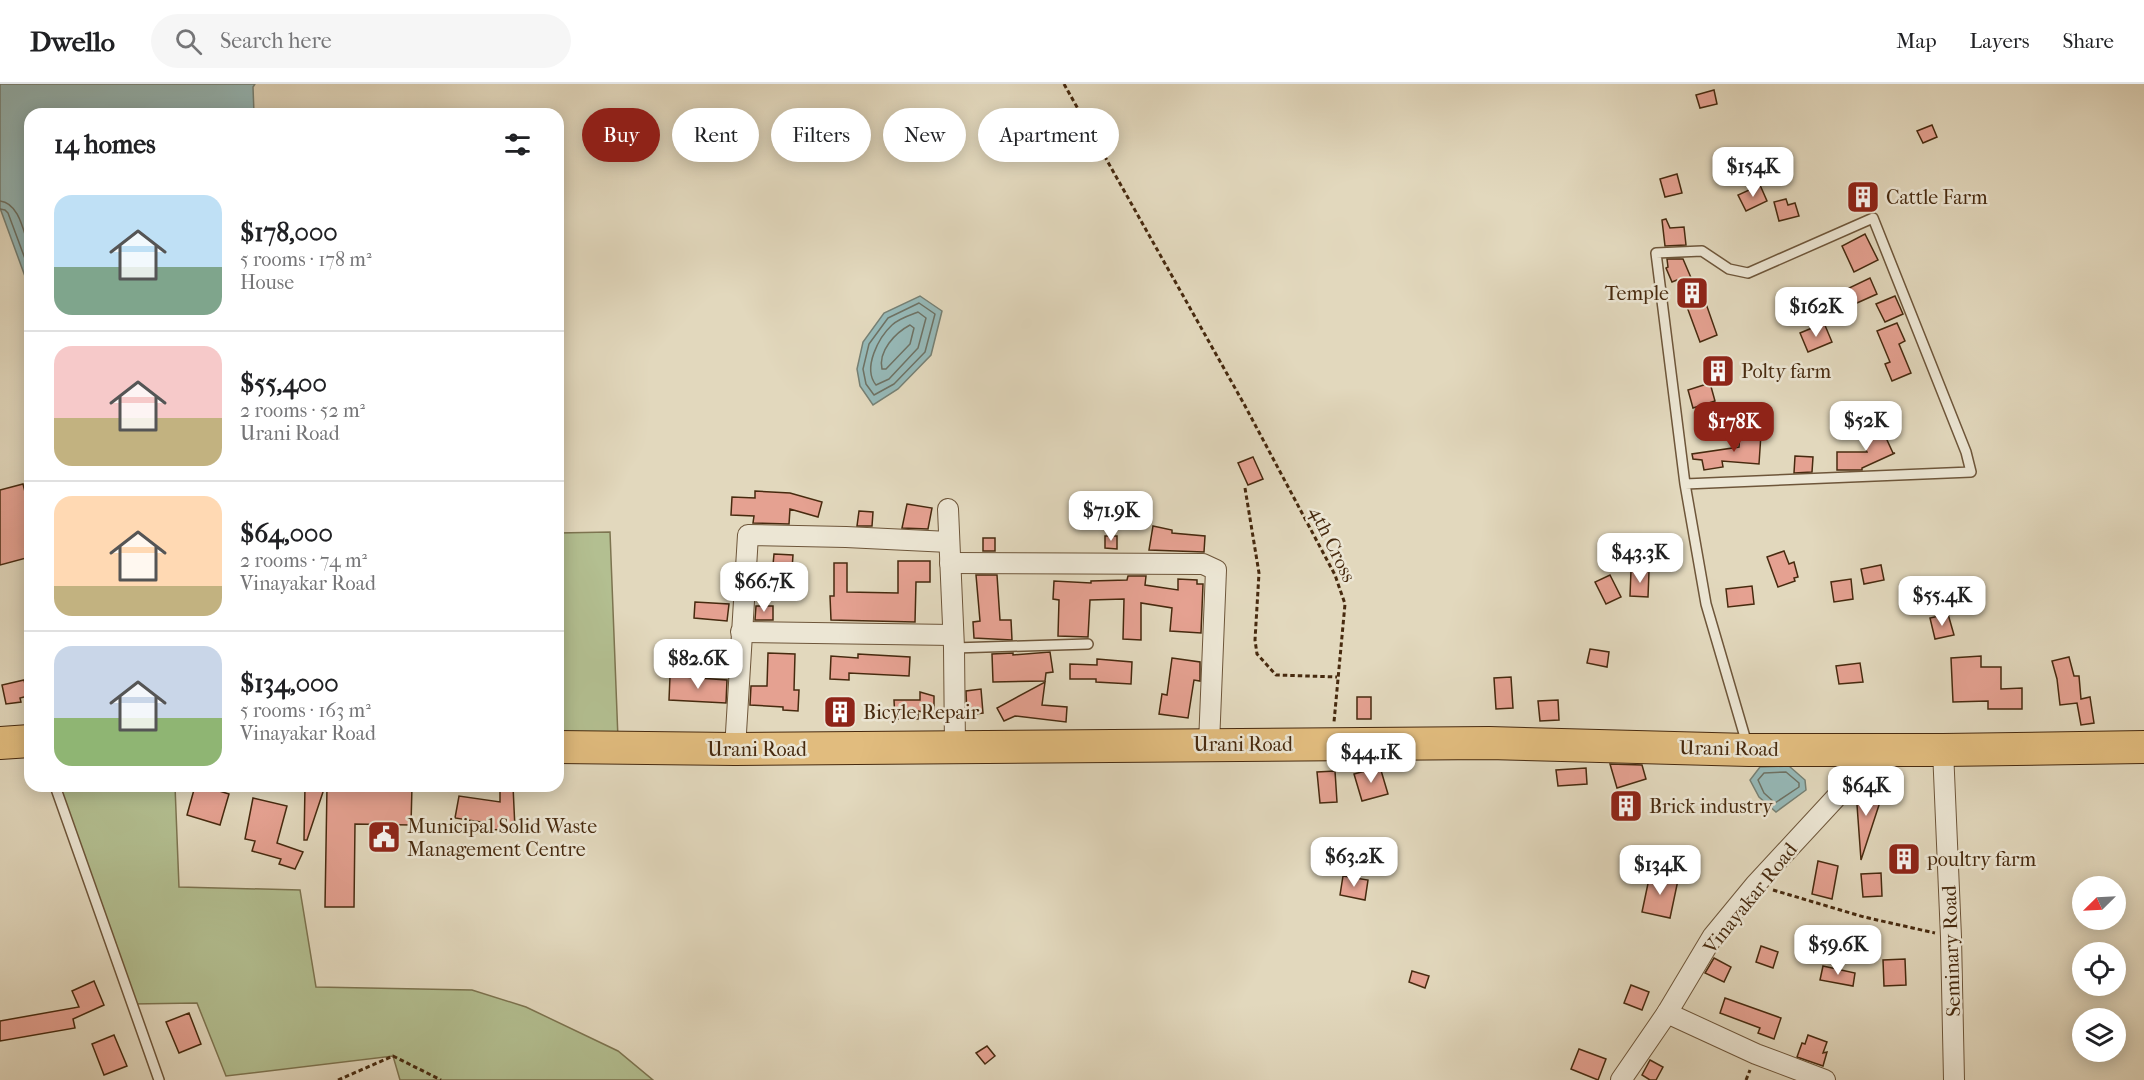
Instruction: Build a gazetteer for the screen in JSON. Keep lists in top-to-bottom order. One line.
{"streets":{"main road":["Urani Road"],"street":["Vinayakar Road","Seminary Road"],"path":["4th Cross"]},"crossings":[["4th Cross","Urani Road"],["Urani Road","Vinayakar Road"],["Urani Road","Seminary Road"]],"places":{"building":["Cattle Farm","Temple","Polty farm","Bicyle Repair","Brick industry","poultry farm"],"public building":["Municipal Solid Waste Management Centre"]},"north":"bottom left","page":{"header":"Dwello","search":"Search here","nav":["Map","Layers","Share"],"chip":["Buy","Rent","Filters","New","Apartment"],"heading":"14 homes","price":["$154K","$162K","$52K","$178K","$71.9K","$43.3K","$66.7K","$55.4K","$82.6K","$44.1K","$64K","$63.2K","$134K","$59.6K"],"list":[{"name":"$178,000","note":"5 rooms · 178 m² · House"},{"name":"$55,400","note":"2 rooms · 52 m² · Urani Road"},{"name":"$64,000","note":"2 rooms · 74 m² · Vinayakar Road"},{"name":"$134,000","note":"5 rooms · 163 m² · Vinayakar Road"}]}}
